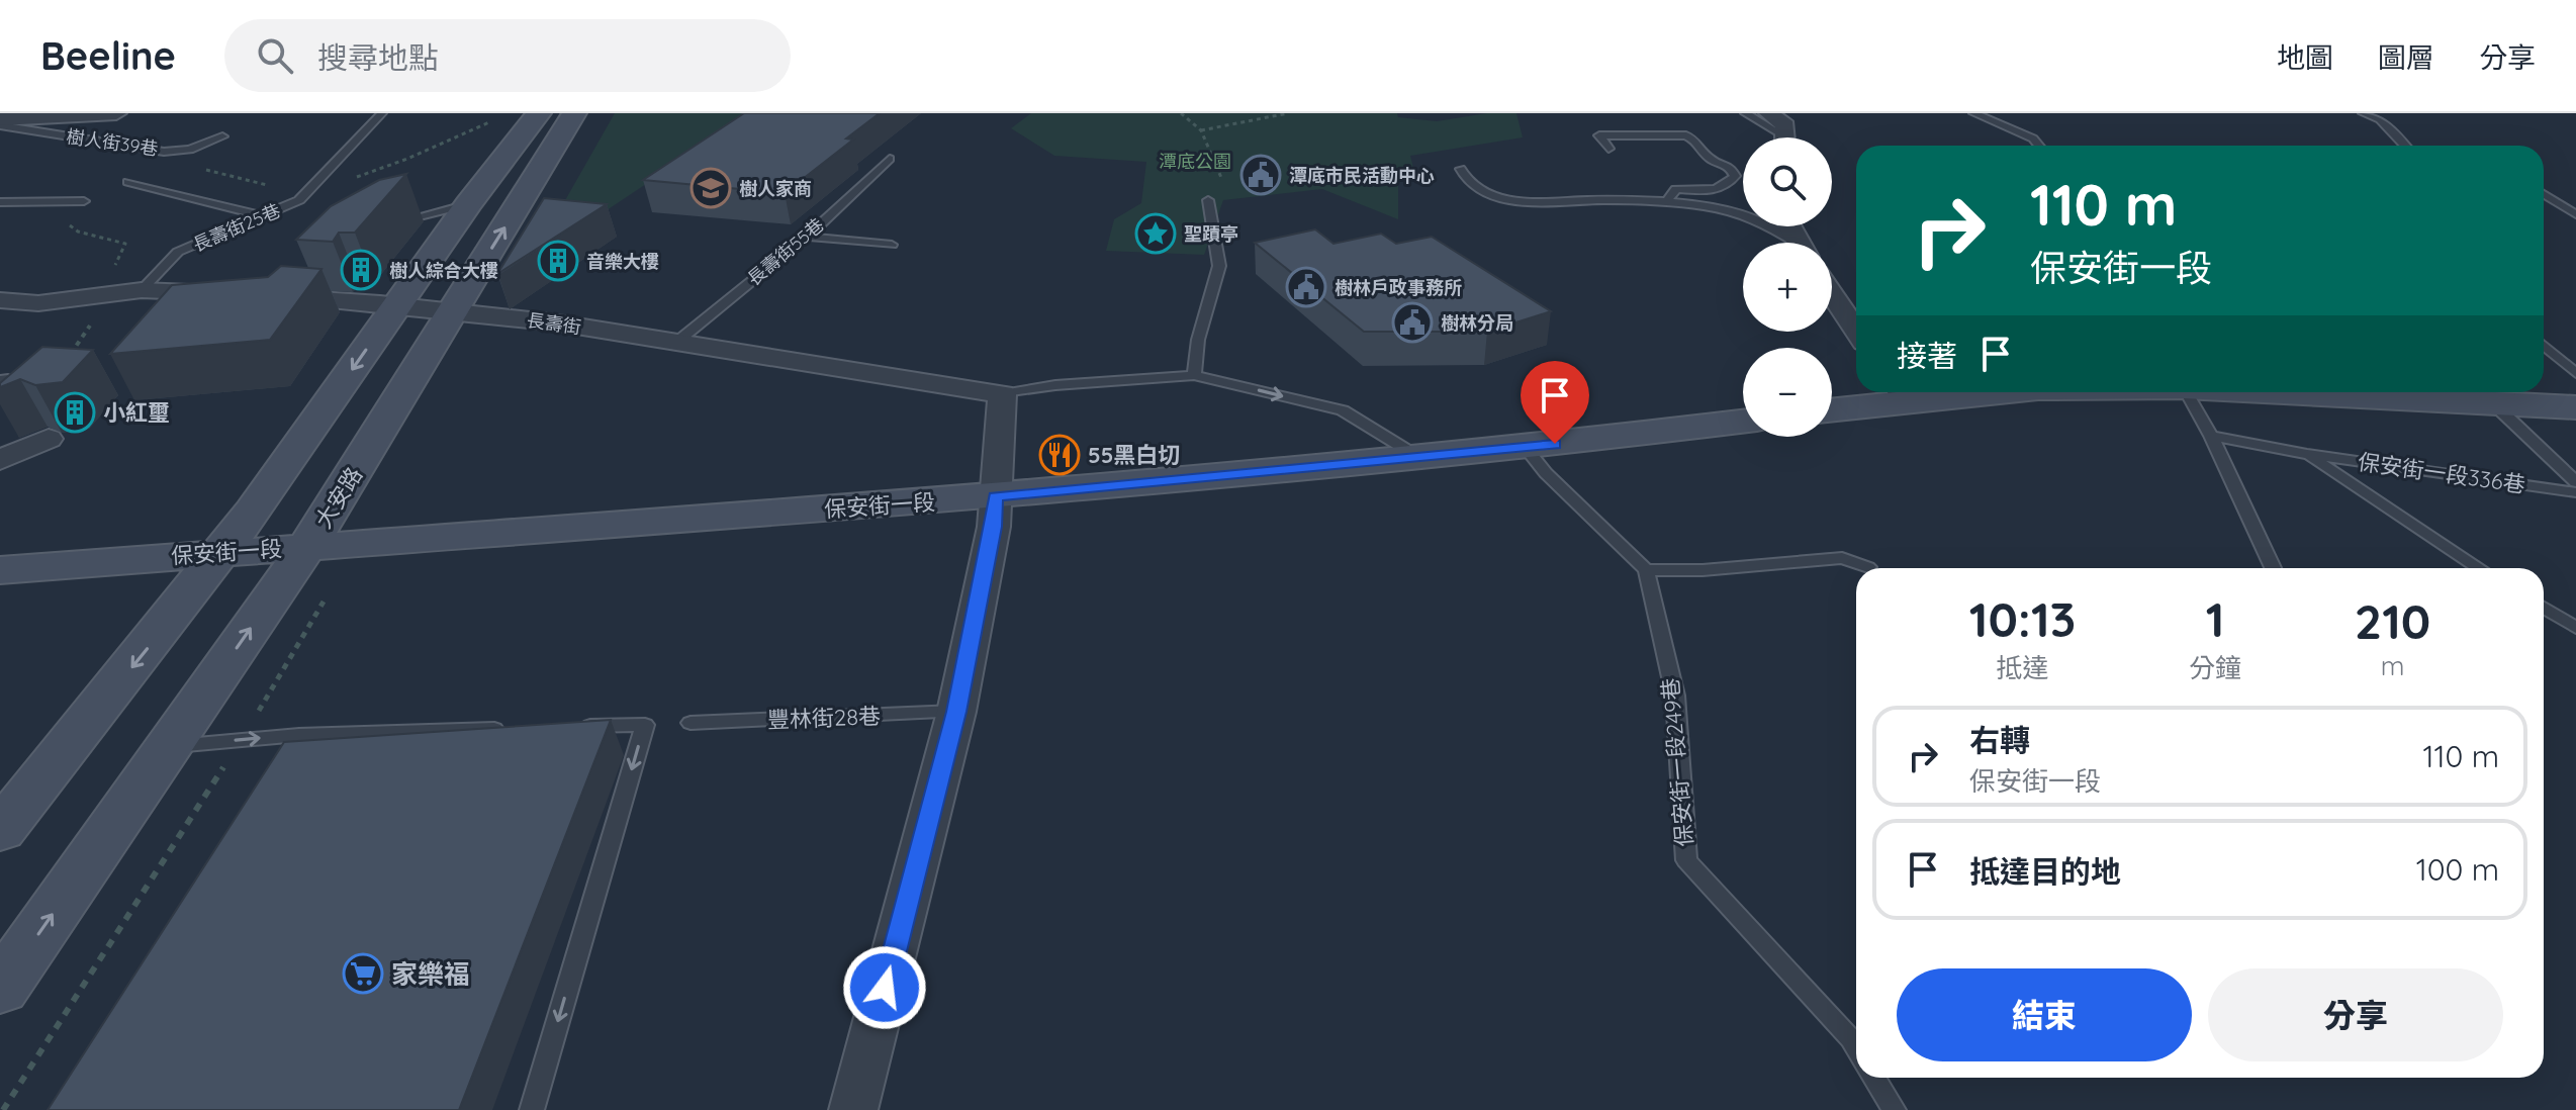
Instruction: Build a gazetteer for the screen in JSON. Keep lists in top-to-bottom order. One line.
{"streets":{"street":["長壽街","大安路","保安街一段"],"lane":["樹人街39巷","長壽街25巷","長壽街55巷","保安街一段336巷","豐林街28巷","保安街一段249巷"]},"crossings":[["長壽街55巷","長壽街"],["長壽街","大安路"],["大安路","保安街一段"]],"parks":["潭底公園"],"places":{"public building":["潭底市民活動中心","樹林戶政事務所","樹林分局"],"school or university":["樹人家商"],"place":["聖蹟亭"],"building":["音樂大樓","樹人綜合大樓","小紅璽"],"restaurant":["55黑白切"],"supermarket":["家樂福"]},"page":{"header":"Beeline","search":"搜尋地點","nav":["地圖","圖層","分享"],"map_buttons":["+","−"],"turn":["110 m","保安街一段"],"then":"接著","eta":["10:13","抵達","1","分鐘","210","m"],"list":[{"name":"右轉","note":"保安街一段","value":"110 m"},{"name":"抵達目的地","value":"100 m"}],"buttons":["結束","分享"]}}
